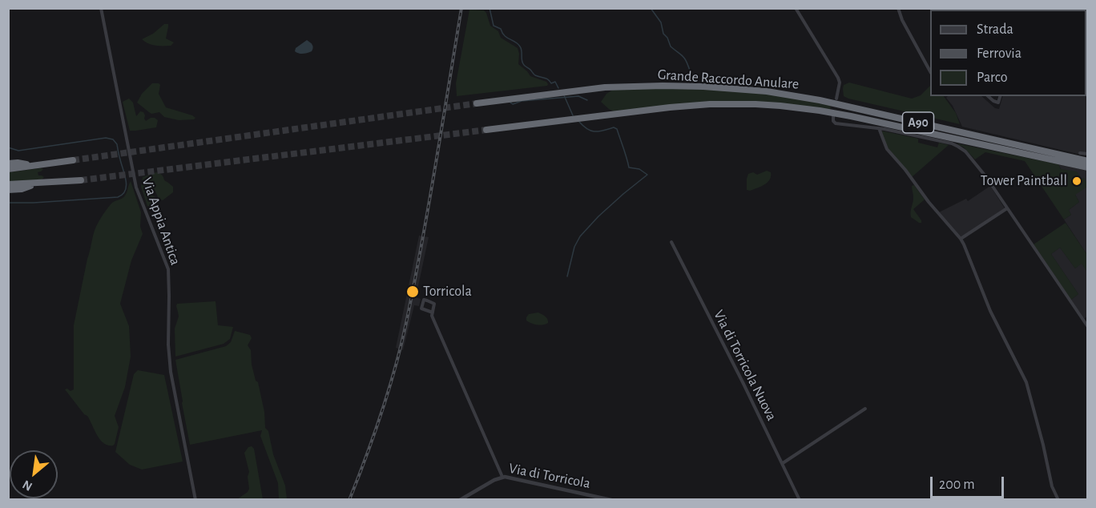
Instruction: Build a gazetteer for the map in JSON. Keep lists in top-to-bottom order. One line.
{"streets":{"highway":["Grande Raccordo Anulare","A90"],"street":["Via Appia Antica","Via di Torricola Nuova","Via di Torricola"]},"places":["Tower Paintball","Torricola"],"legend":["Strada","Ferrovia","Parco"],"scale_bar":"200 m","north":"bottom left"}
